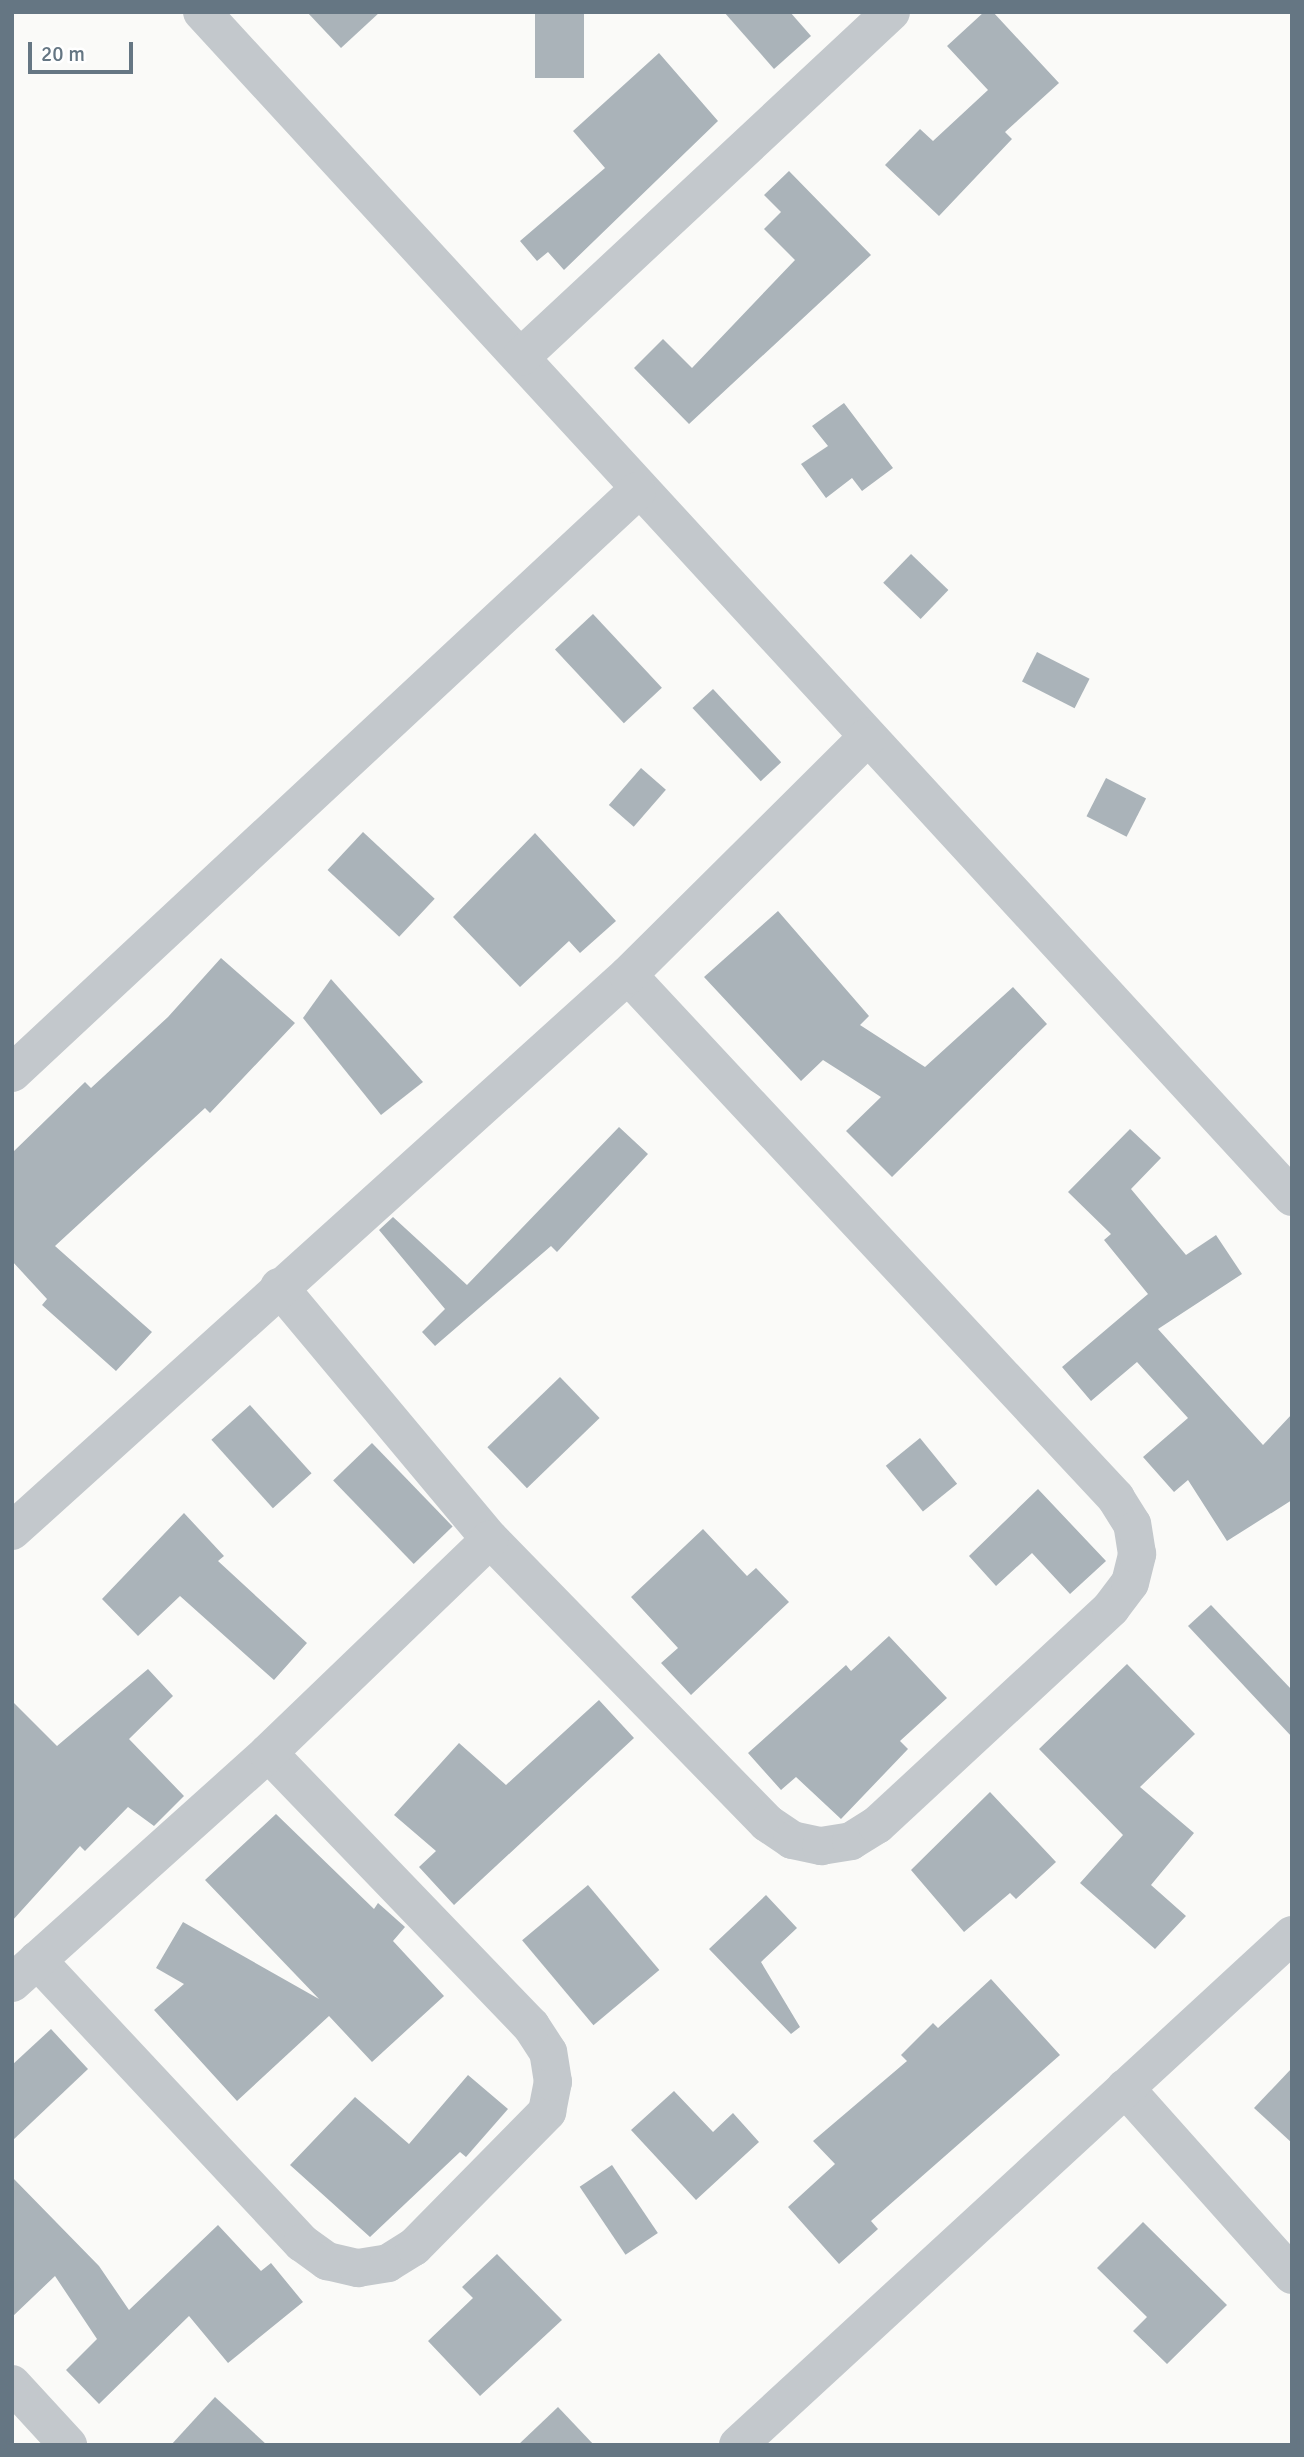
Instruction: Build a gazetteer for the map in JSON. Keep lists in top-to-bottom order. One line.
{"scale_bar":"20 m"}
